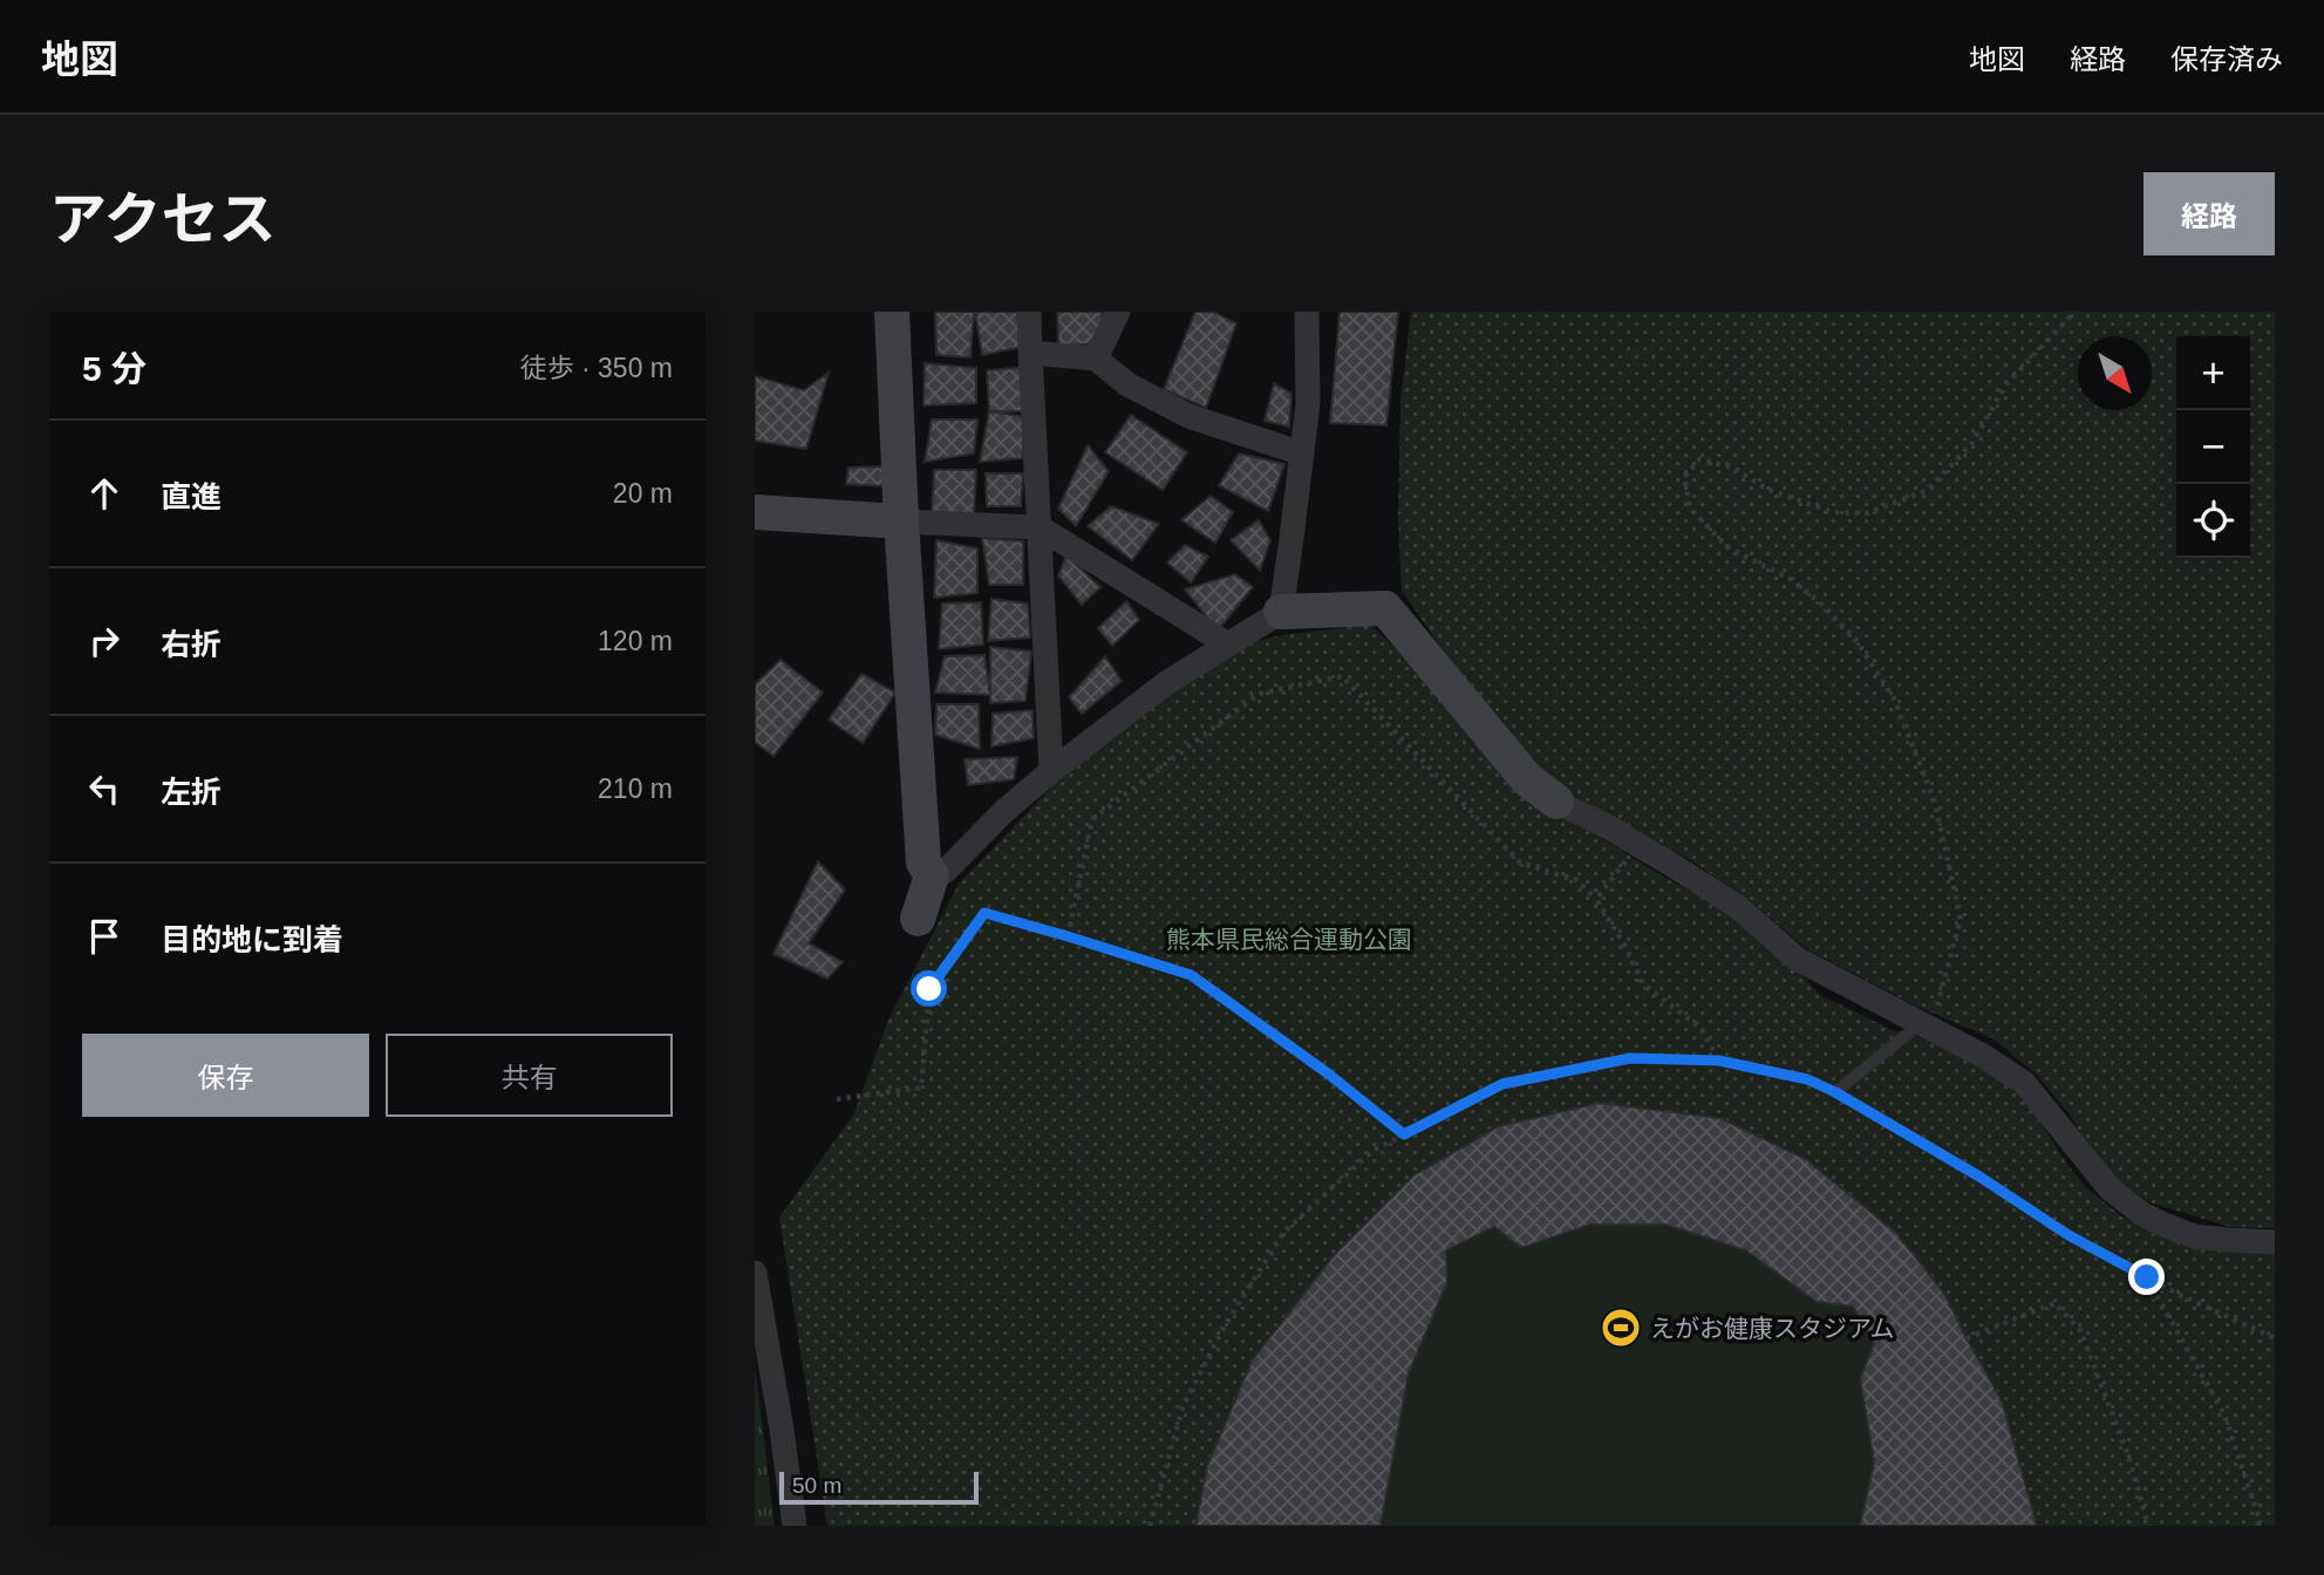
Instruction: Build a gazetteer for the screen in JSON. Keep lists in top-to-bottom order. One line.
{"parks":["熊本県民総合運動公園"],"places":{"sports":["えがお健康スタジアム"]},"scale_bar":"50 m","north":"bottom right","page":{"header":"地図","nav":["地図","経路","保存済み"],"title":"アクセス","buttons":["経路",["保存","共有"]],"heading":["5 分","徒歩 · 350 m"],"map_buttons":["+","−"],"list":[["直進","20 m"],["右折","120 m"],["左折","210 m"],"目的地に到着"],"scale":"50 m"}}
